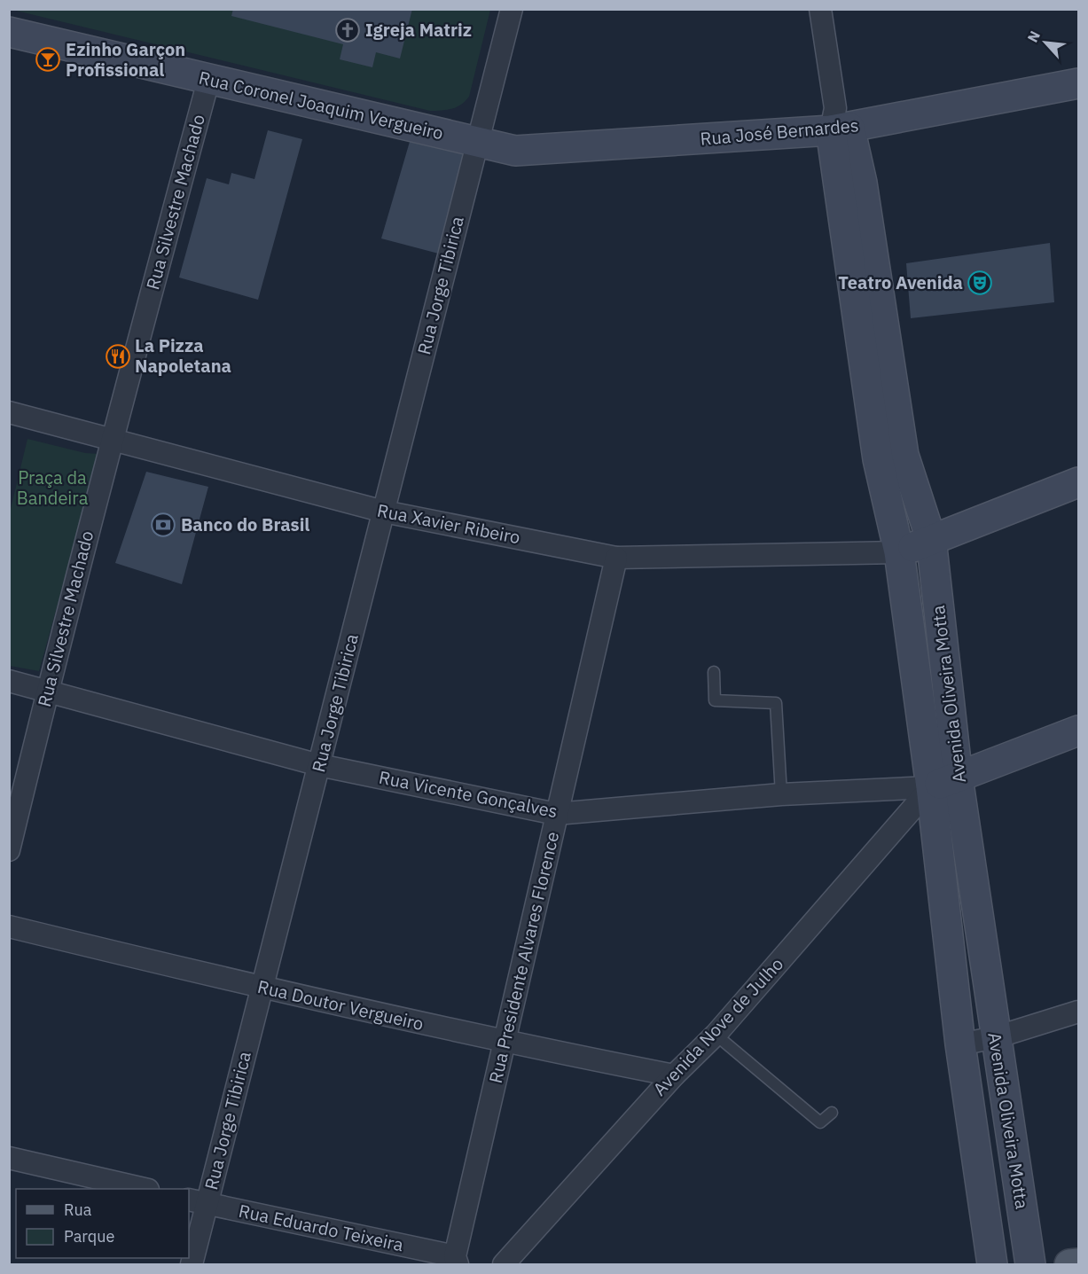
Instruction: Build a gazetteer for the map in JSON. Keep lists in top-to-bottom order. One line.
{"streets":{"main road":["Rua Coronel Joaquim Vergueiro","Rua José Bernardes","Avenida Oliveira Motta"],"street":["Rua Silvestre Machado","Rua Jorge Tibirica","Rua Xavier Ribeiro","Rua Vicente Gonçalves","Rua Presidente Alvares Florence","Rua Doutor Vergueiro","Avenida Nove de Julho","Rua Eduardo Teixeira"]},"crossings":[["Rua Coronel Joaquim Vergueiro","Rua José Bernardes"],["Rua Coronel Joaquim Vergueiro","Rua Silvestre Machado"],["Rua Coronel Joaquim Vergueiro","Rua Jorge Tibirica"],["Rua José Bernardes","Rua Jorge Tibirica"],["Rua José Bernardes","Avenida Oliveira Motta"],["Rua Silvestre Machado","Rua Xavier Ribeiro"],["Rua Silvestre Machado","Rua Vicente Gonçalves"],["Rua Jorge Tibirica","Rua Xavier Ribeiro"],["Rua Jorge Tibirica","Rua Vicente Gonçalves"],["Rua Jorge Tibirica","Rua Doutor Vergueiro"],["Rua Jorge Tibirica","Rua Eduardo Teixeira"],["Rua Xavier Ribeiro","Avenida Oliveira Motta"],["Rua Xavier Ribeiro","Rua Presidente Alvares Florence"],["Avenida Oliveira Motta","Rua Vicente Gonçalves"],["Avenida Oliveira Motta","Avenida Nove de Julho"],["Rua Vicente Gonçalves","Rua Presidente Alvares Florence"],["Rua Vicente Gonçalves","Avenida Nove de Julho"],["Rua Presidente Alvares Florence","Rua Doutor Vergueiro"],["Rua Presidente Alvares Florence","Rua Eduardo Teixeira"],["Rua Doutor Vergueiro","Avenida Nove de Julho"]],"parks":["Praça da Bandeira"],"places":{"church":["Igreja Matriz"],"bar":["Ezinho Garçon Profissional"],"theatre":["Teatro Avenida"],"restaurant":["La Pizza Napoletana"],"bank":["Banco do Brasil"]},"legend":["Rua","Parque"],"north":"top left"}
